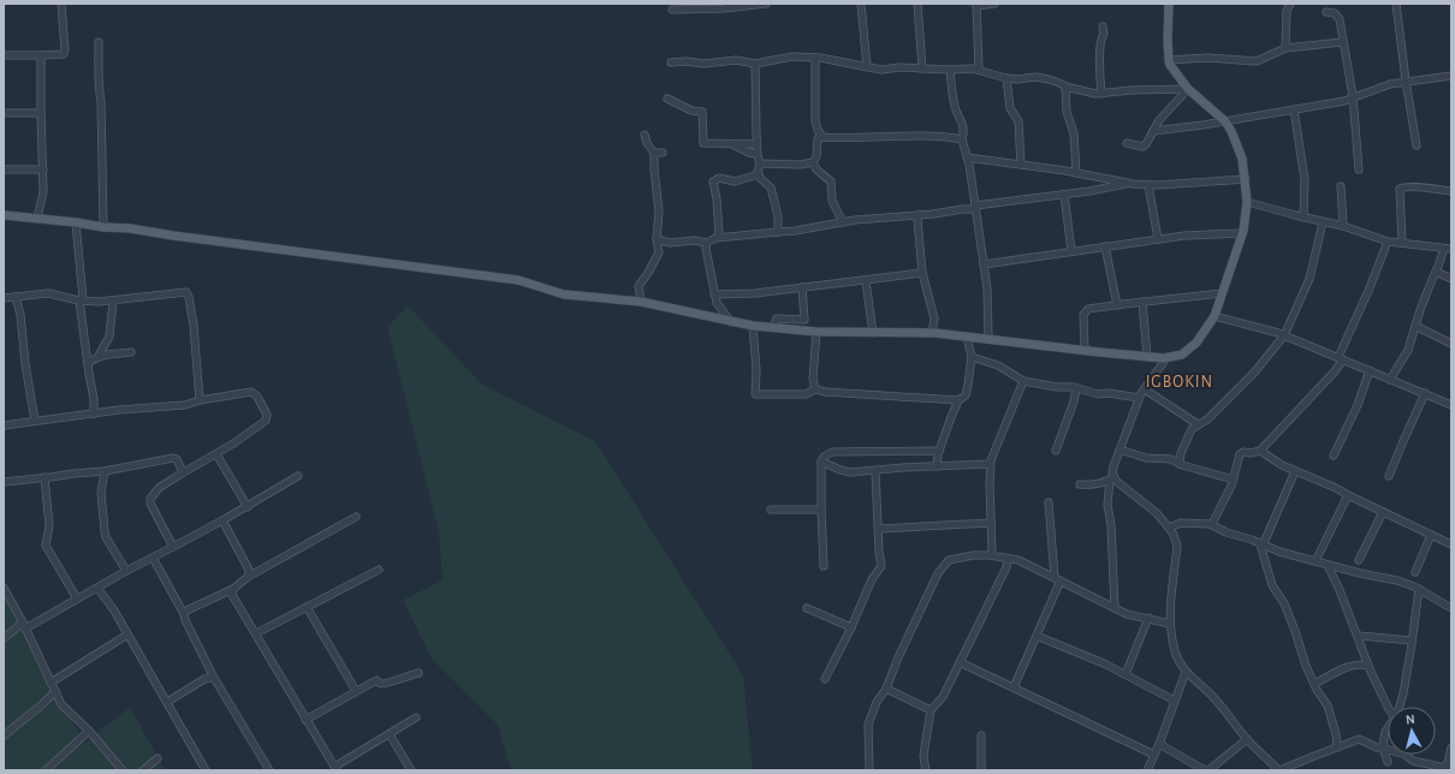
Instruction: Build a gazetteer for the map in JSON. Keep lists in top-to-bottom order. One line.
{"districts":["IGBOKIN"],"north":"top"}
